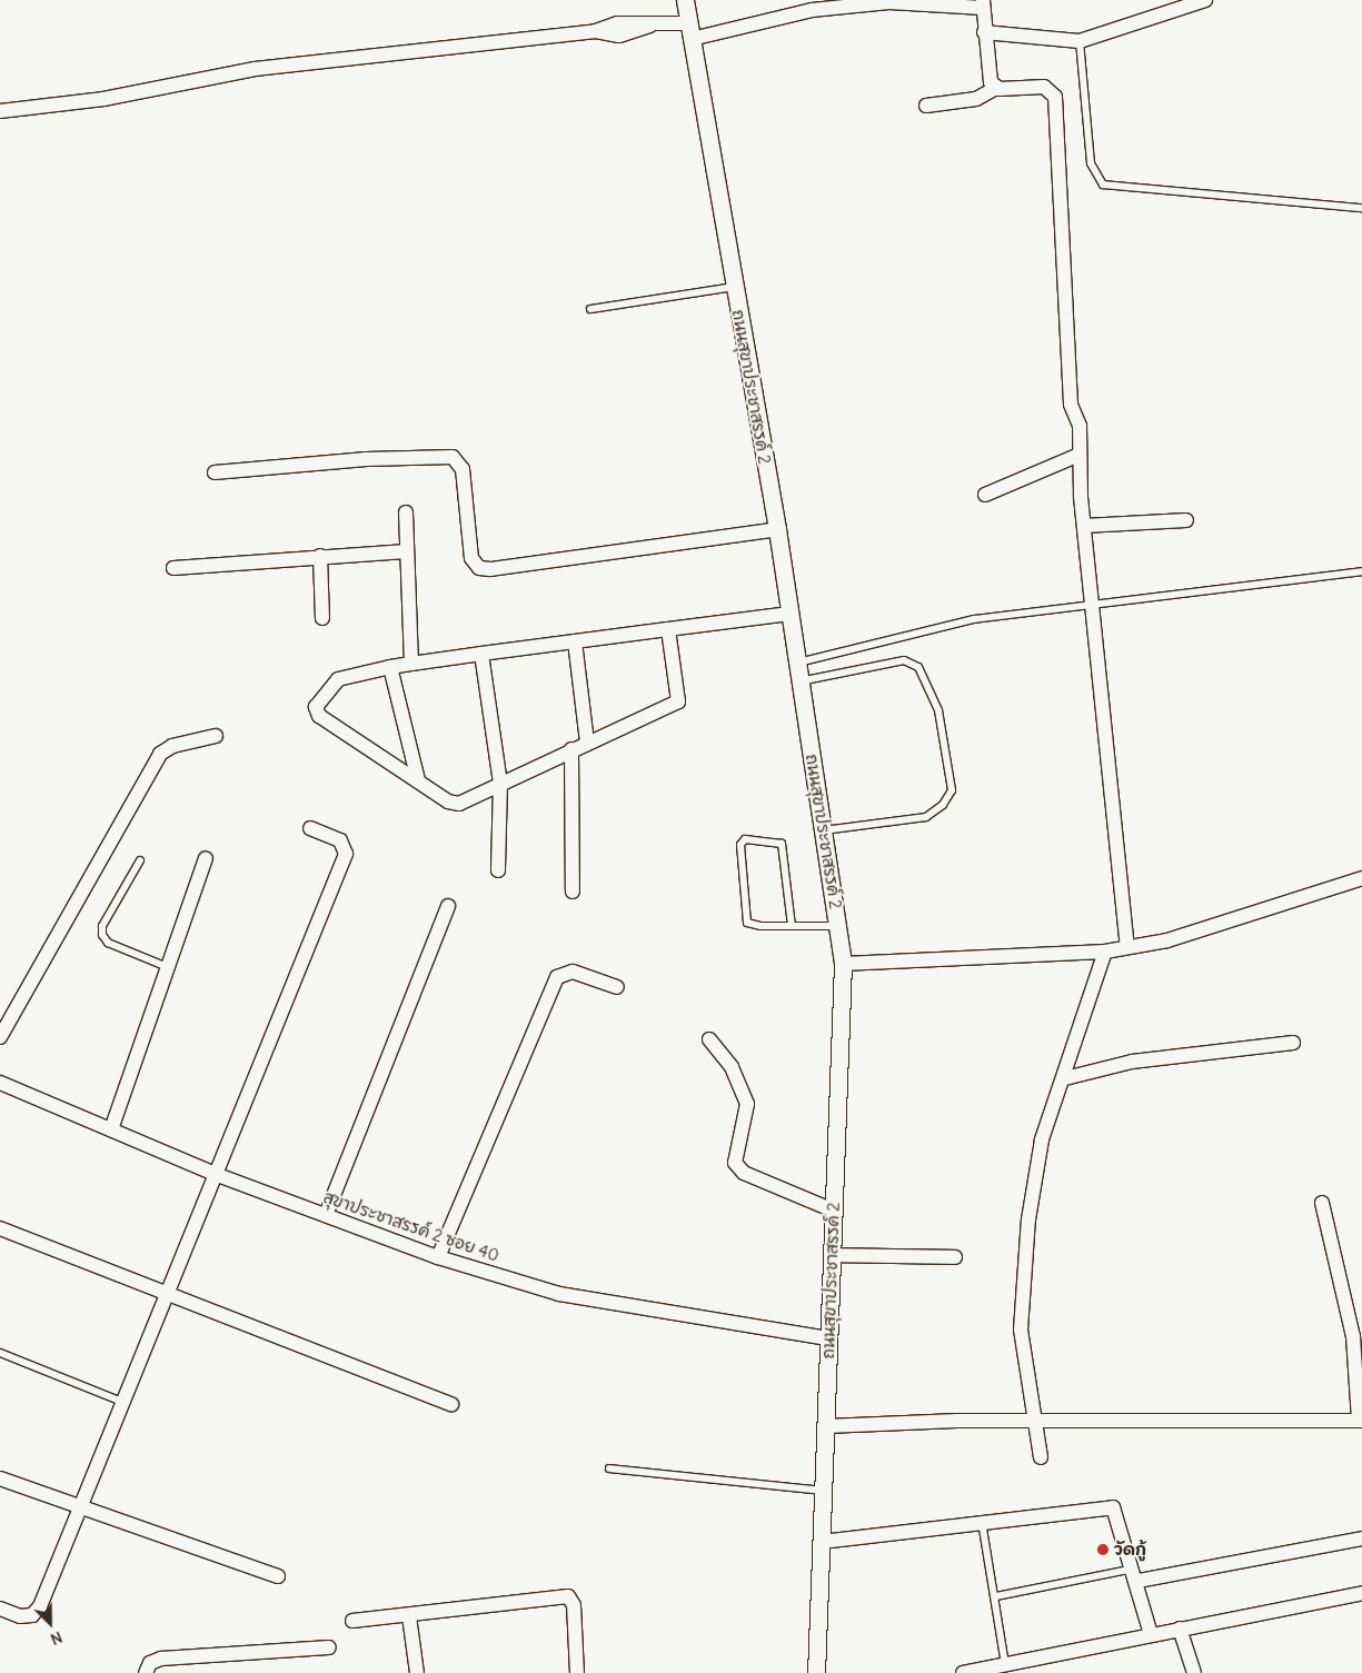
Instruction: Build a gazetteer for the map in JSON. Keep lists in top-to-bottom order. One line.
{"streets":{"street":["ถนนสุขาประชาสรรค์ 2","สุขาประชาสรรค์ 2 ซอย 40"]},"crossings":[["ถนนสุขาประชาสรรค์ 2","สุขาประชาสรรค์ 2 ซอย 40"]],"places":["วัดกู้"],"north":"bottom right"}
